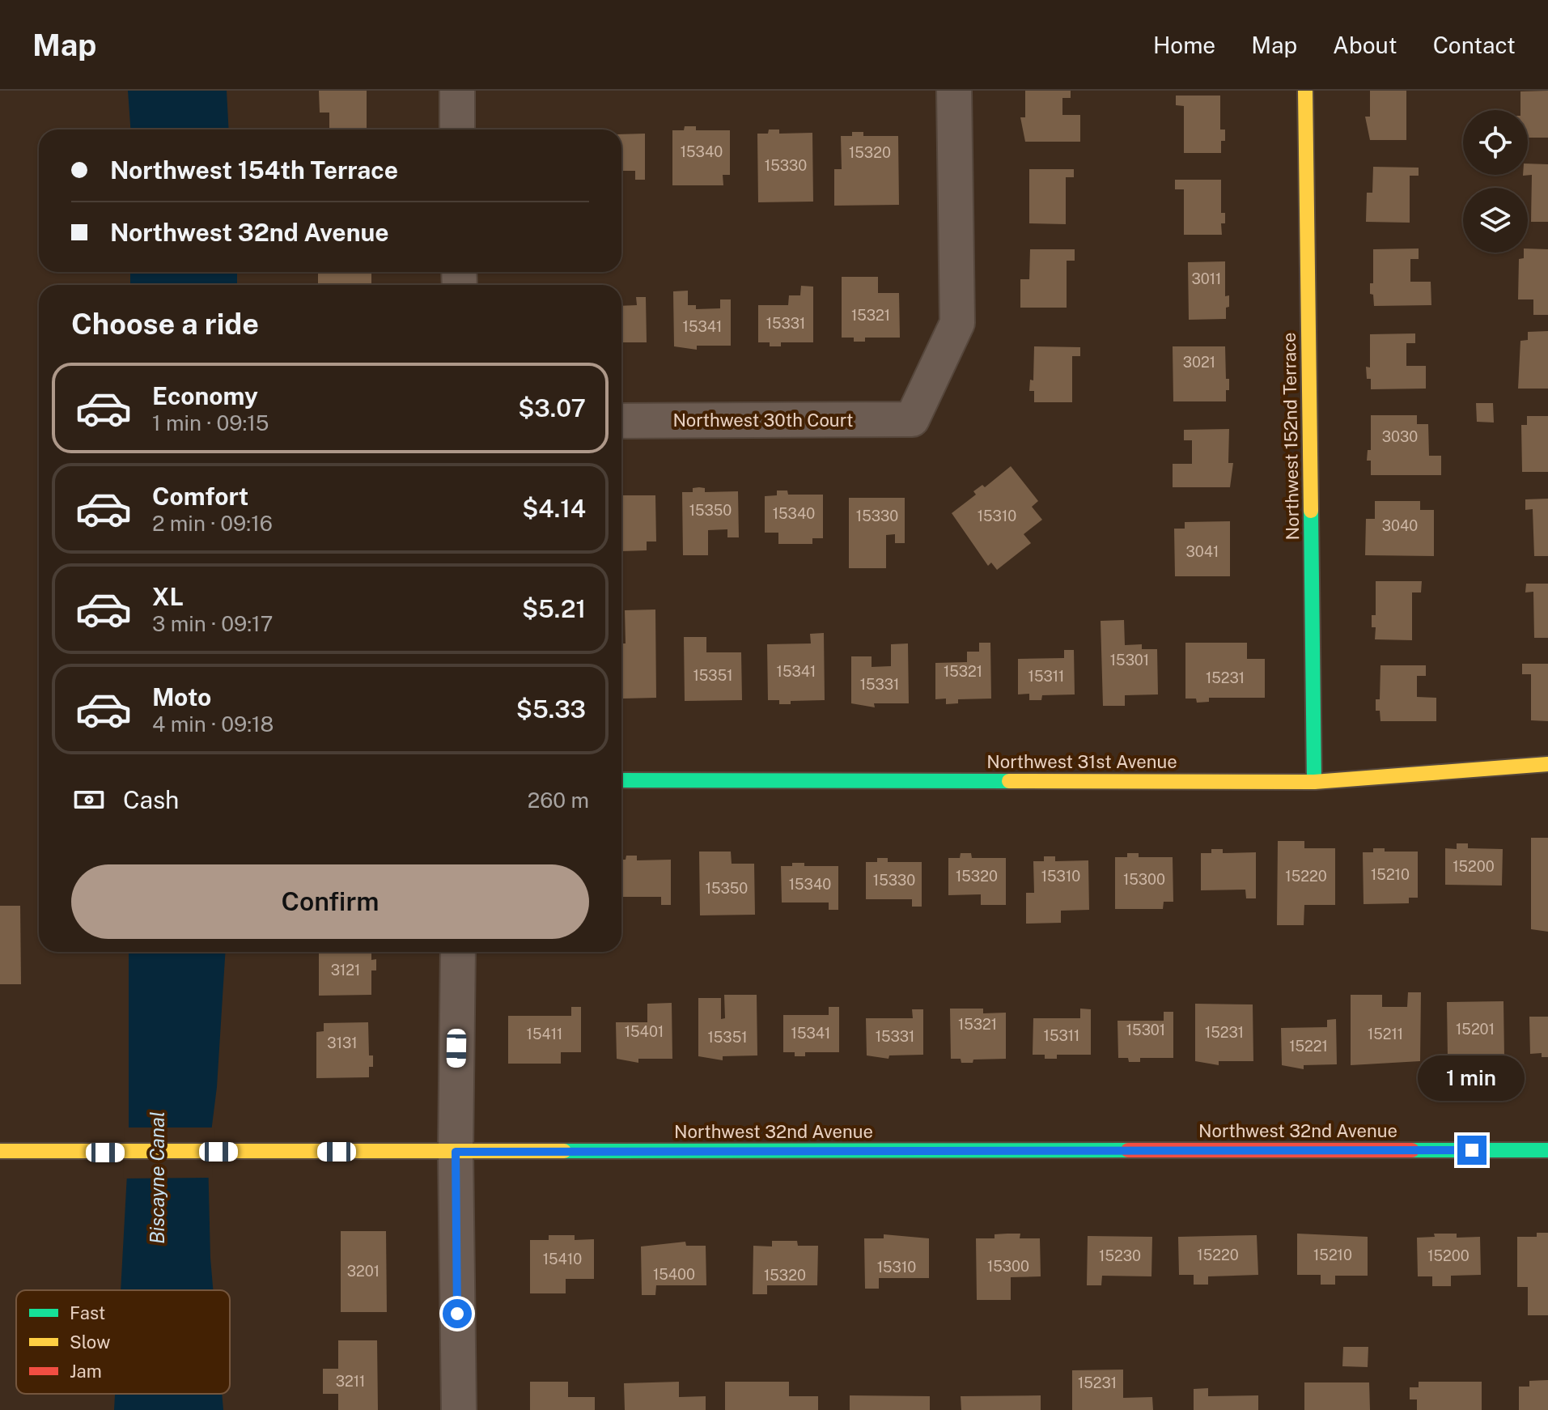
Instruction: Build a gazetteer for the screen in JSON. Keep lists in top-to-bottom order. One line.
{"streets":{"street":["Northwest 30th Court","Northwest 152nd Terrace","Northwest 31st Avenue","Northwest 32nd Avenue"]},"crossings":[["Northwest 152nd Terrace","Northwest 31st Avenue"]],"water":["Biscayne Canal"],"house_numbers":["15340","15320","15330","3011","15321","15331","15341","3021","3030","15350","15340","15330","15310","3040","3041","15301","15341","15321","15351","15311","15231","15331","15200","15210","15320","15310","15220","15300","15330","15340","15350","3121","15321","15201","15301","15401","15231","15341","15411","15211","15311","15331","15351","3131","15221","15220","15210","15230","15200","15410","15300","15310","3201","15400","15320","3211","15231"],"legend":["Fast","Slow","Jam"],"page":{"header":"Map","nav":["Home","Map","About","Contact"],"banner":["Northwest 154th Terrace","Northwest 32nd Avenue"],"heading":"Choose a ride","list":[{"name":"Economy","note":"1 min · 09:15","value":"$3.07"},{"name":"Comfort","note":"2 min · 09:16","value":"$4.14"},{"name":"XL","note":"3 min · 09:17","value":"$5.21"},{"name":"Moto","note":"4 min · 09:18","value":"$5.33"}],"pay":["Cash","260 m"],"buttons":"Confirm","bubble":"1 min"}}
